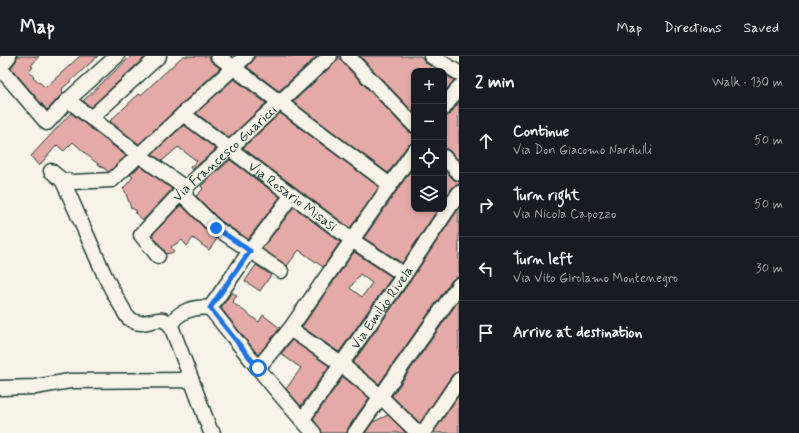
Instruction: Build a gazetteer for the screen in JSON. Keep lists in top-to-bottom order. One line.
{"streets":{"street":["Via Francesco Guaricci","Via Rosario Misasi","Via Emilio Rivela"]},"crossings":[["Via Francesco Guaricci","Via Rosario Misasi"],["Via Rosario Misasi","Via Emilio Rivela"]],"page":{"header":"Map","nav":["Map","Directions","Saved"],"heading":["2 min","Walk · 130 m"],"map_buttons":["+","−"],"list":[["Continue","Via Don Giacomo Nardulli","50 m"],["Turn right","Via Nicola Capozzo","50 m"],["Turn left","Via Vito Girolamo Montenegro","30 m"],"Arrive at destination"]}}
